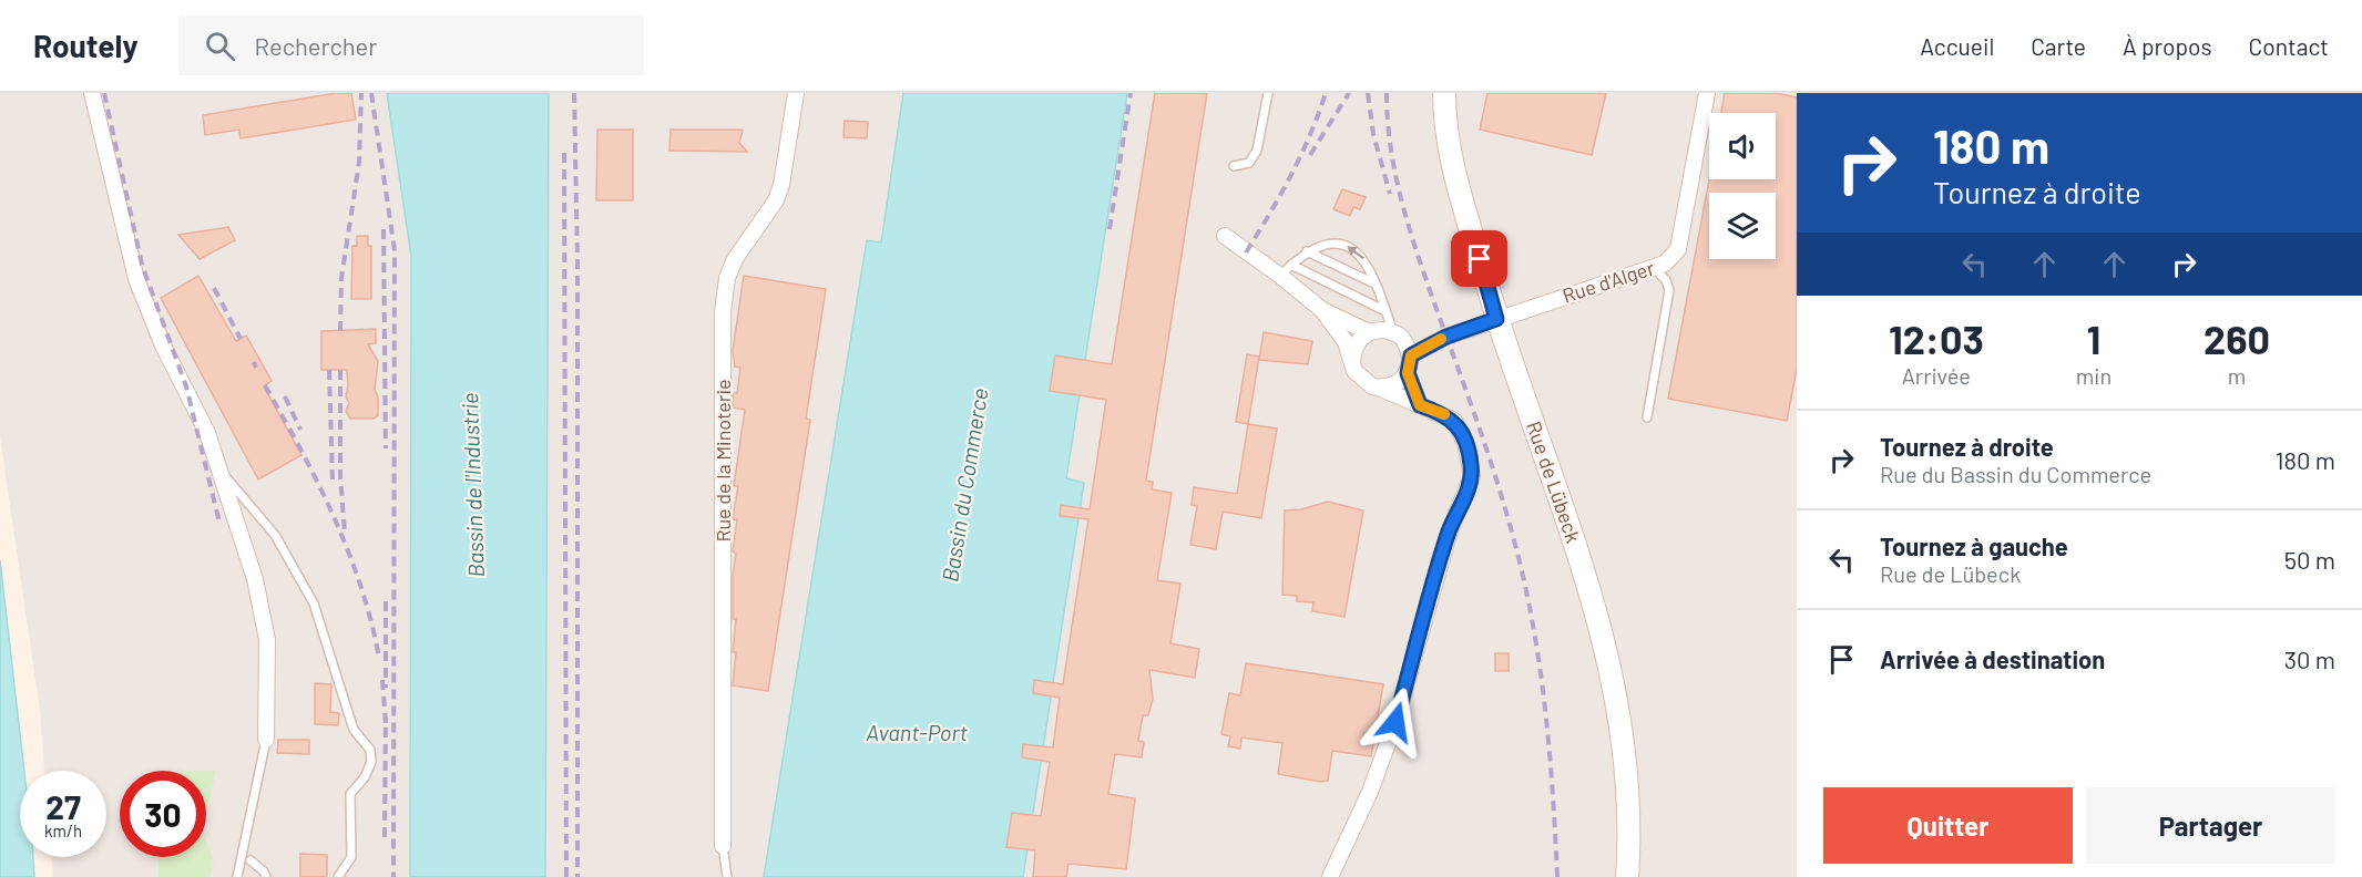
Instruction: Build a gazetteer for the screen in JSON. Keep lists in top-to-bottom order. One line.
{"streets":{"main road":["Rue de Lübeck"],"street":["Rue d'Alger","Rue de la Minoterie"]},"crossings":[["Rue d'Alger","Rue de Lübeck"]],"water":["Bassin de l'Industrie","Bassin du Commerce","Avant-Port"],"page":{"header":"Routely","search":"Rechercher","nav":["Accueil","Carte","À propos","Contact"],"turn":["180 m","Tournez à droite"],"eta":["12:03","Arrivée","1","min","260","m"],"list":[{"name":"Tournez à droite","note":"Rue du Bassin du Commerce","value":"180 m"},{"name":"Tournez à gauche","note":"Rue de Lübeck","value":"50 m"},{"name":"Arrivée à destination","value":"30 m"}],"speed":"27 km/h","limit":"30","buttons":["Quitter","Partager"]}}
